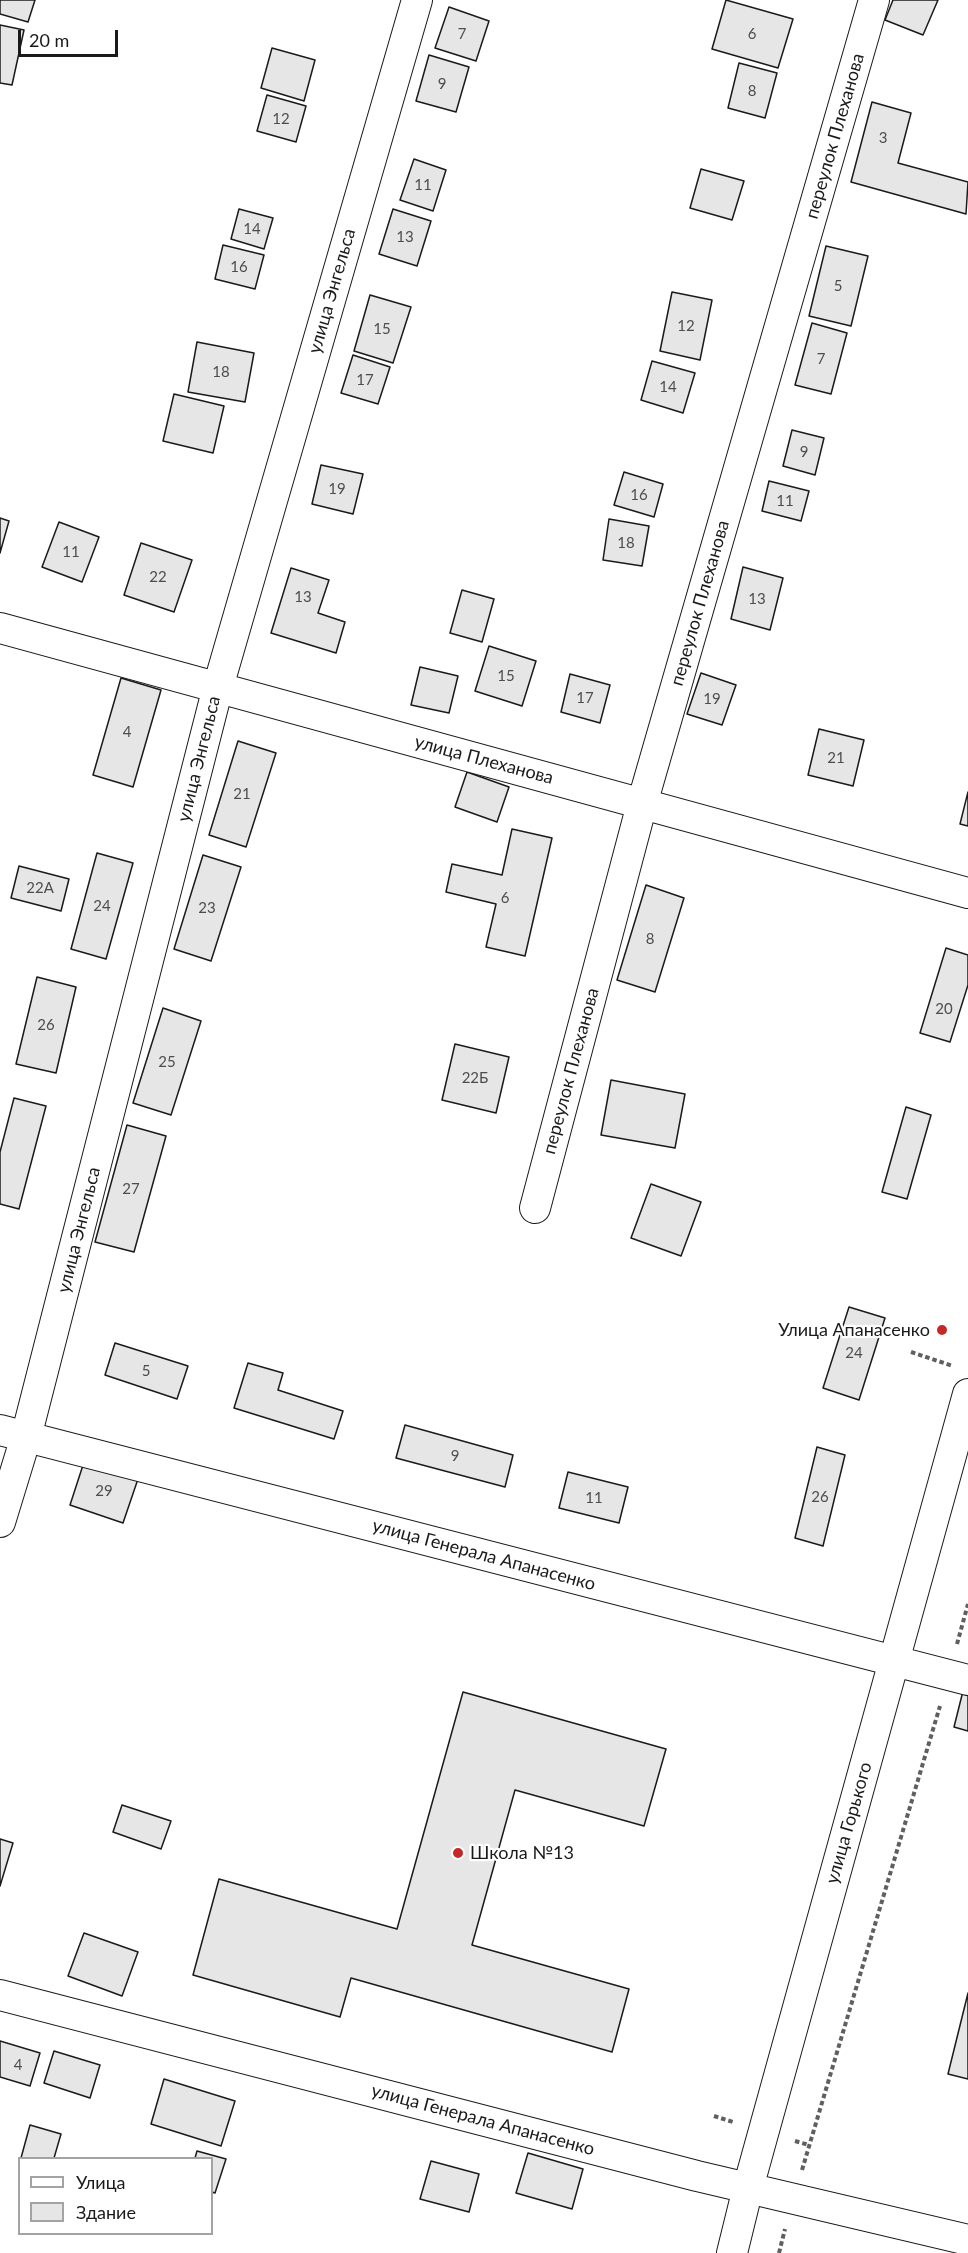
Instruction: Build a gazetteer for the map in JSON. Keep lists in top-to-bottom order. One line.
{"streets":{"street":["переулок Плеханова","улица Энгельса","улица Плеханова","улица Генерала Апанасенко","улица Горького"]},"crossings":[["переулок Плеханова","улица Плеханова"],["улица Энгельса","улица Плеханова"],["улица Энгельса","улица Генерала Апанасенко"],["улица Генерала Апанасенко","улица Горького"]],"places":["Улица Апанасенко","Школа №13"],"house_numbers":["7","6","9","8","12","3","11","14","13","16","5","12","15","7","18","17","14","9","19","16","11","18","11","22","13","13","15","17","19","4","21","21","22А","6","24","23","8","20","26","25","22Б","27","24","5","9","29","26","11","4"],"legend":["Улица","Здание"],"scale_bar":"20 m"}
